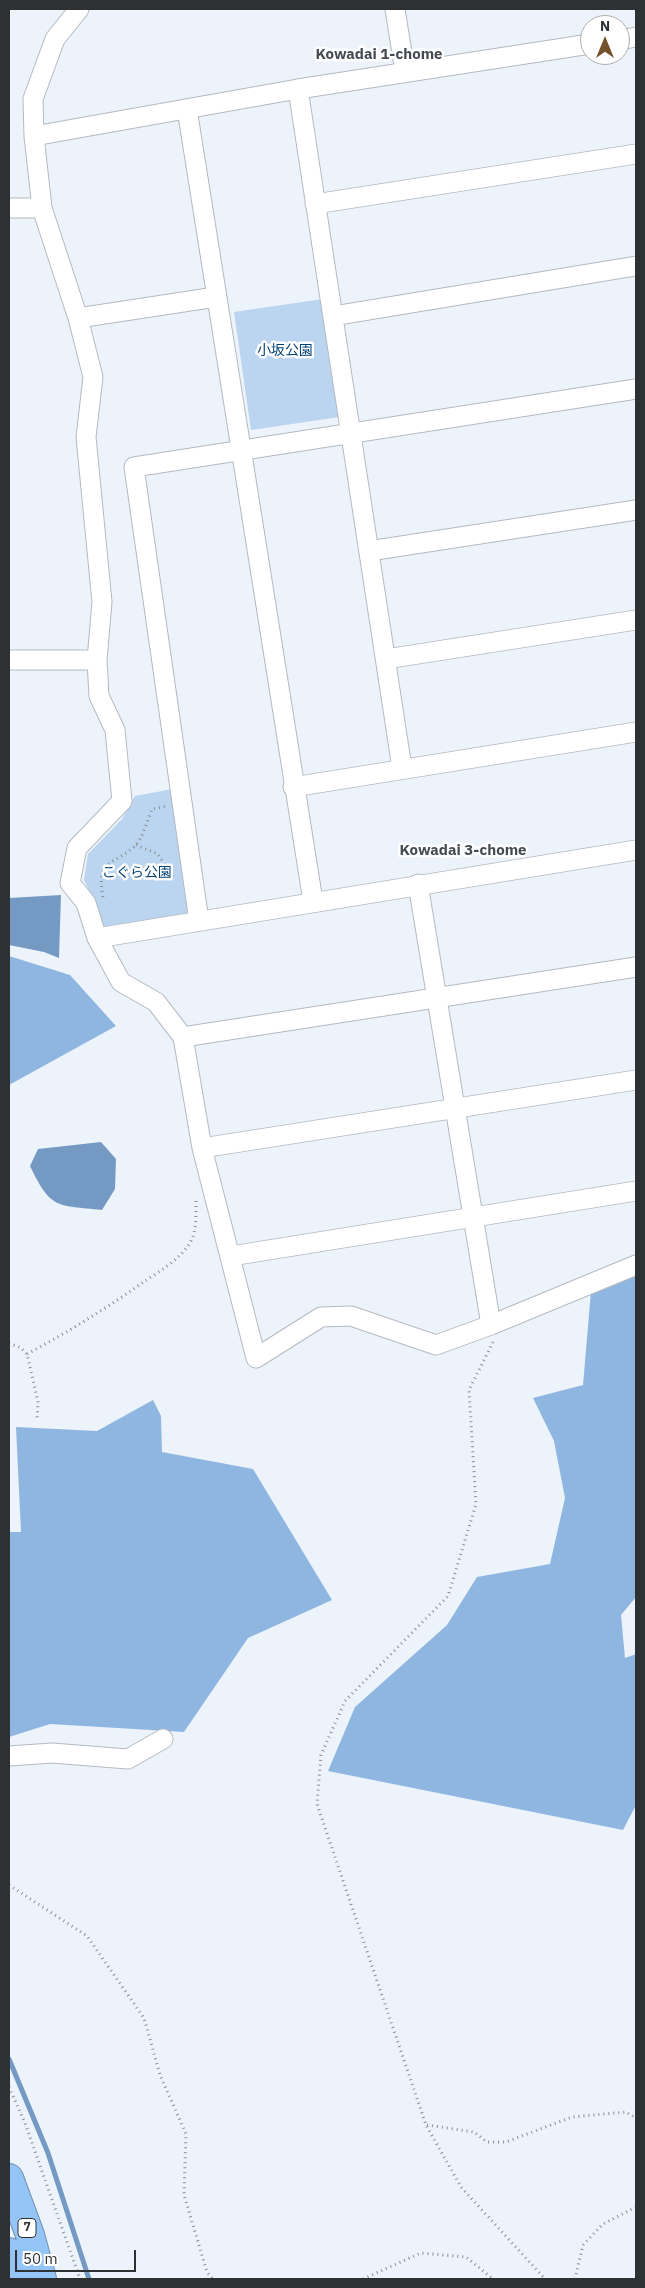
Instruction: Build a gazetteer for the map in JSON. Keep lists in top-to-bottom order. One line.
{"streets":{"highway":["7"]},"districts":["Kowadai 1-chome","Kowadai 3-chome"],"parks":["小坂公園","こぐら公園"],"scale_bar":"50 m","north":"top"}
